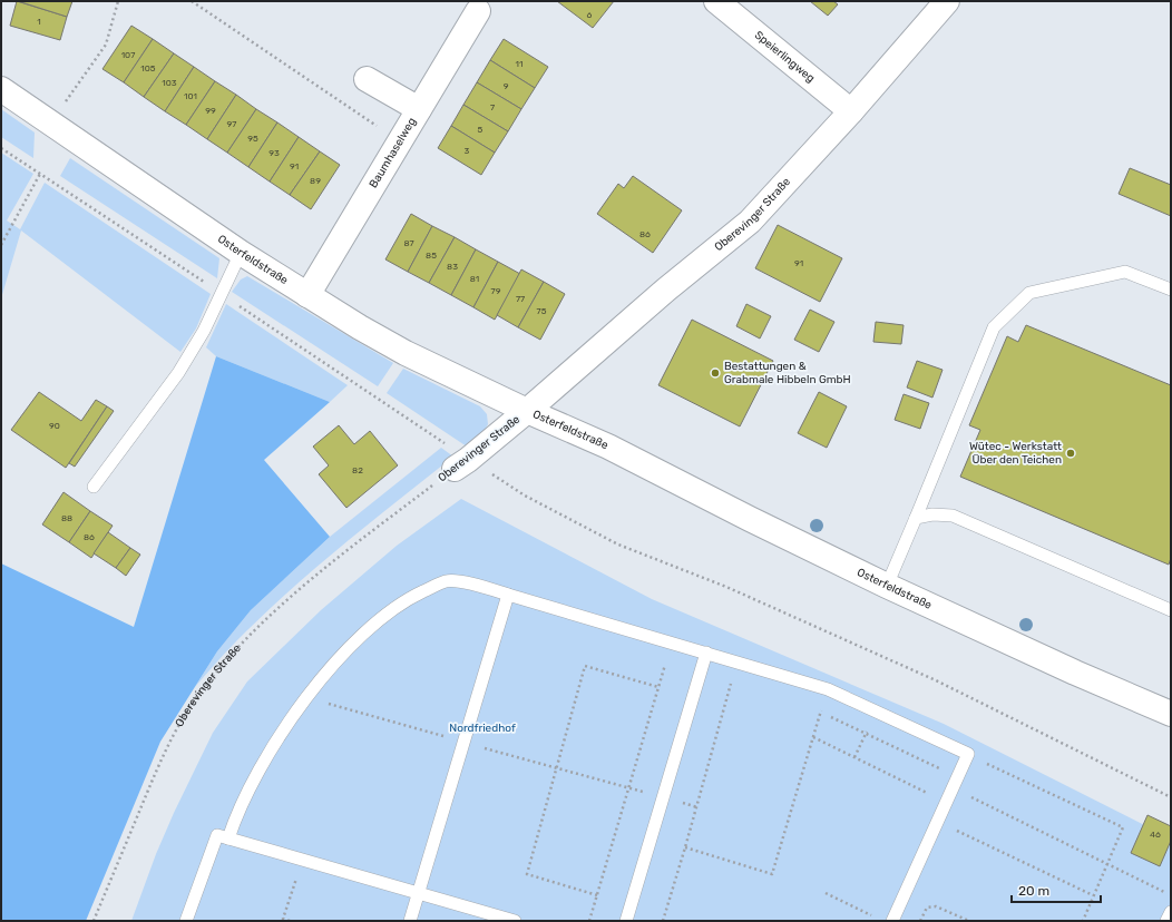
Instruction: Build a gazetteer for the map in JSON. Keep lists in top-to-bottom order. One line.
{"streets":{"street":["Speierlingweg","Baumhaselweg","Oberevinger Straße","Osterfeldstraße"]},"crossings":[["Speierlingweg","Oberevinger Straße"],["Baumhaselweg","Osterfeldstraße"],["Oberevinger Straße","Osterfeldstraße"]],"parks":["Nordfriedhof"],"places":["Bestattungen & Grabmale Hibbeln GmbH","Wütec - Werkstatt Über den Teichen"],"house_numbers":["6","1","107","11","105","103","9","101","7","99","97","5","95","3","93","91","89","86","87","85","91","83","81","79","77","75","90","82","88","86","46"],"scale_bar":"20 m"}
